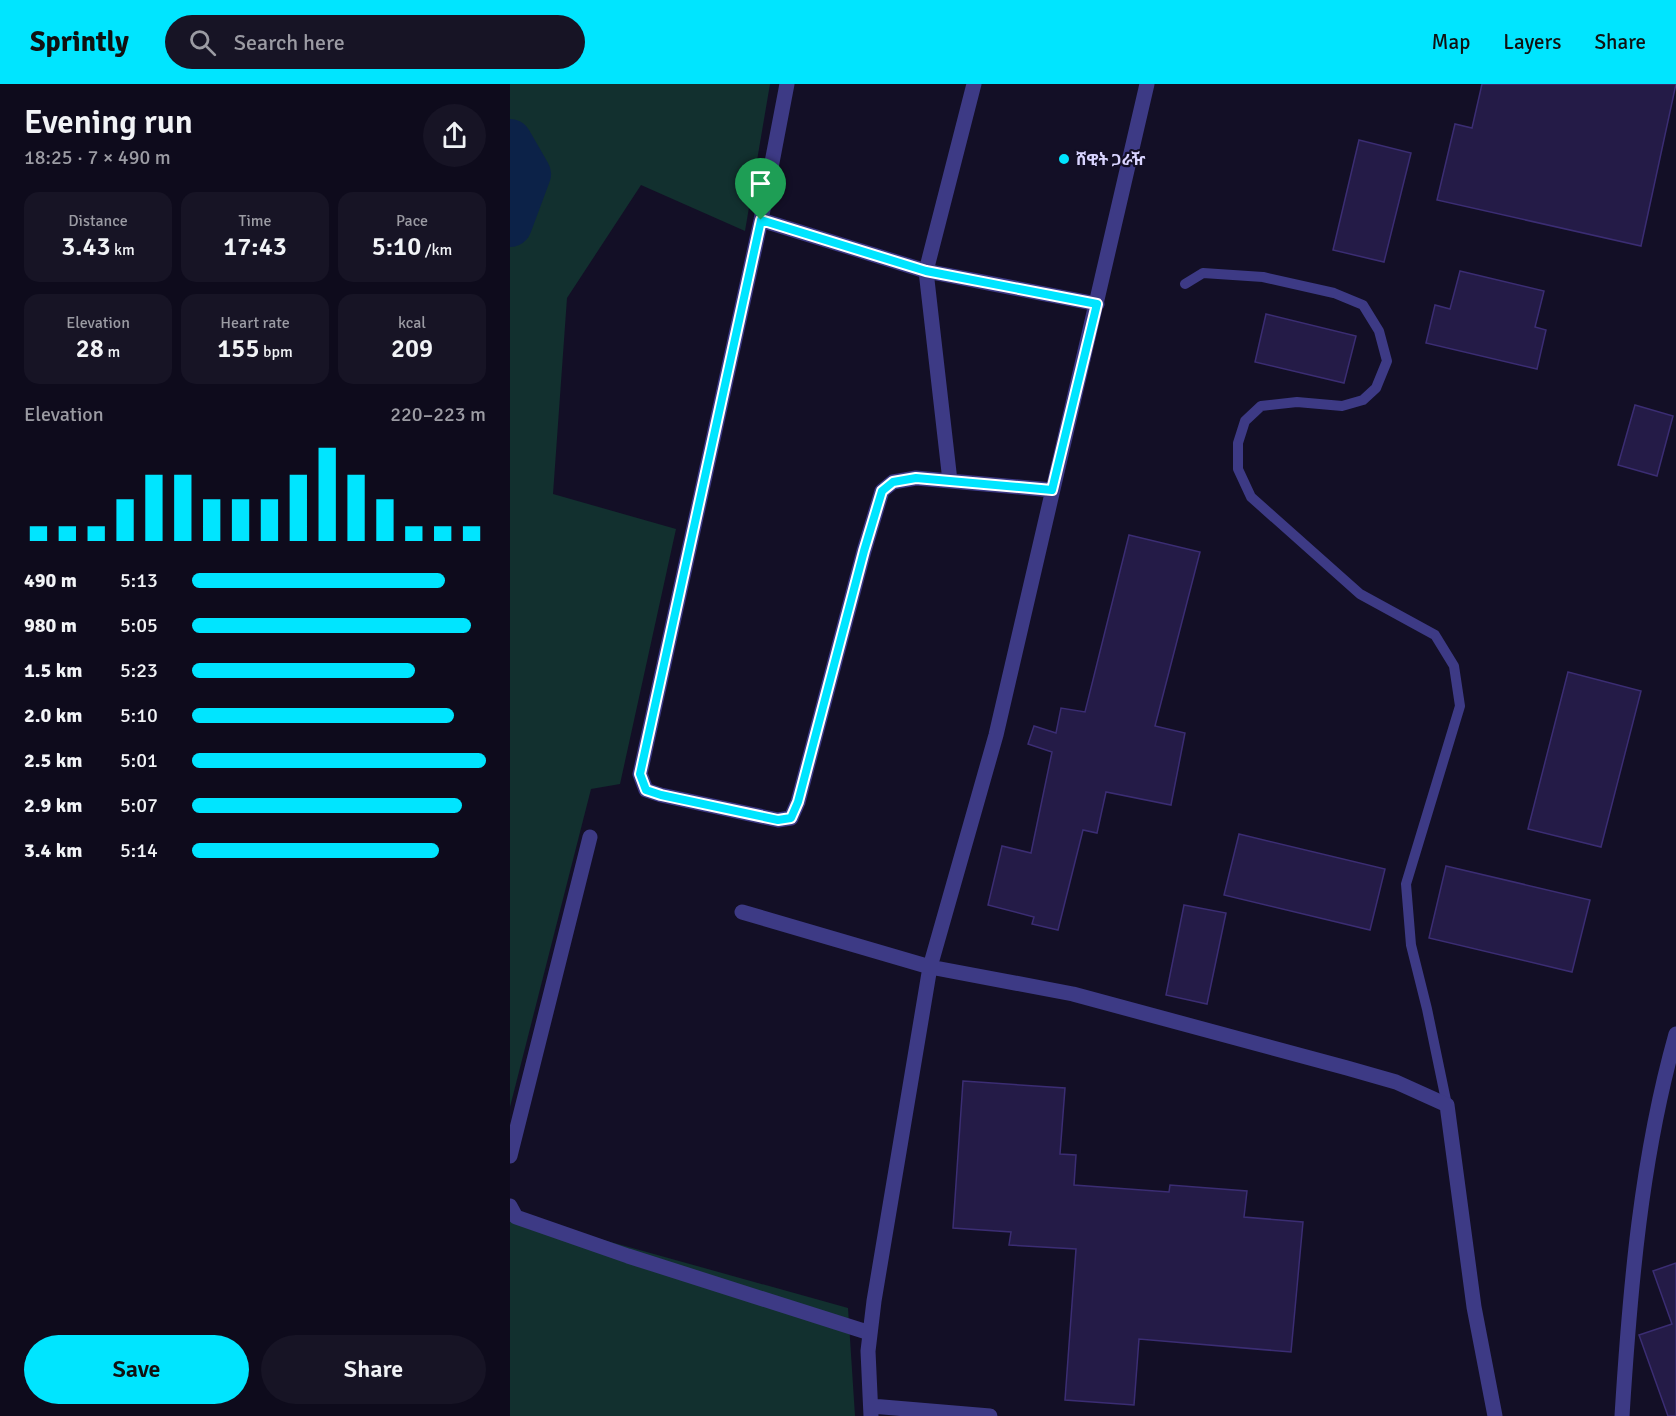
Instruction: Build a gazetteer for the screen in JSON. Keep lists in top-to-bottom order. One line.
{"places":["ሸዊት ጋራዥ"],"page":{"header":"Sprintly","search":"Search here","nav":["Map","Layers","Share"],"heading":["Evening run","18:25 · 7 × 490 m"],"stats":[["Distance","3.43 km"],["Time","17:43"],["Pace","5:10 /km"],["Elevation","28 m"],["Heart rate","155 bpm"],["kcal","209"]],"chart":["Elevation","220–223 m"],"list":[{"name":"490 m","note":"5:13"},{"name":"980 m","note":"5:05"},{"name":"1.5 km","note":"5:23"},{"name":"2.0 km","note":"5:10"},{"name":"2.5 km","note":"5:01"},{"name":"2.9 km","note":"5:07"},{"name":"3.4 km","note":"5:14"}],"buttons":["Save","Share"]}}
